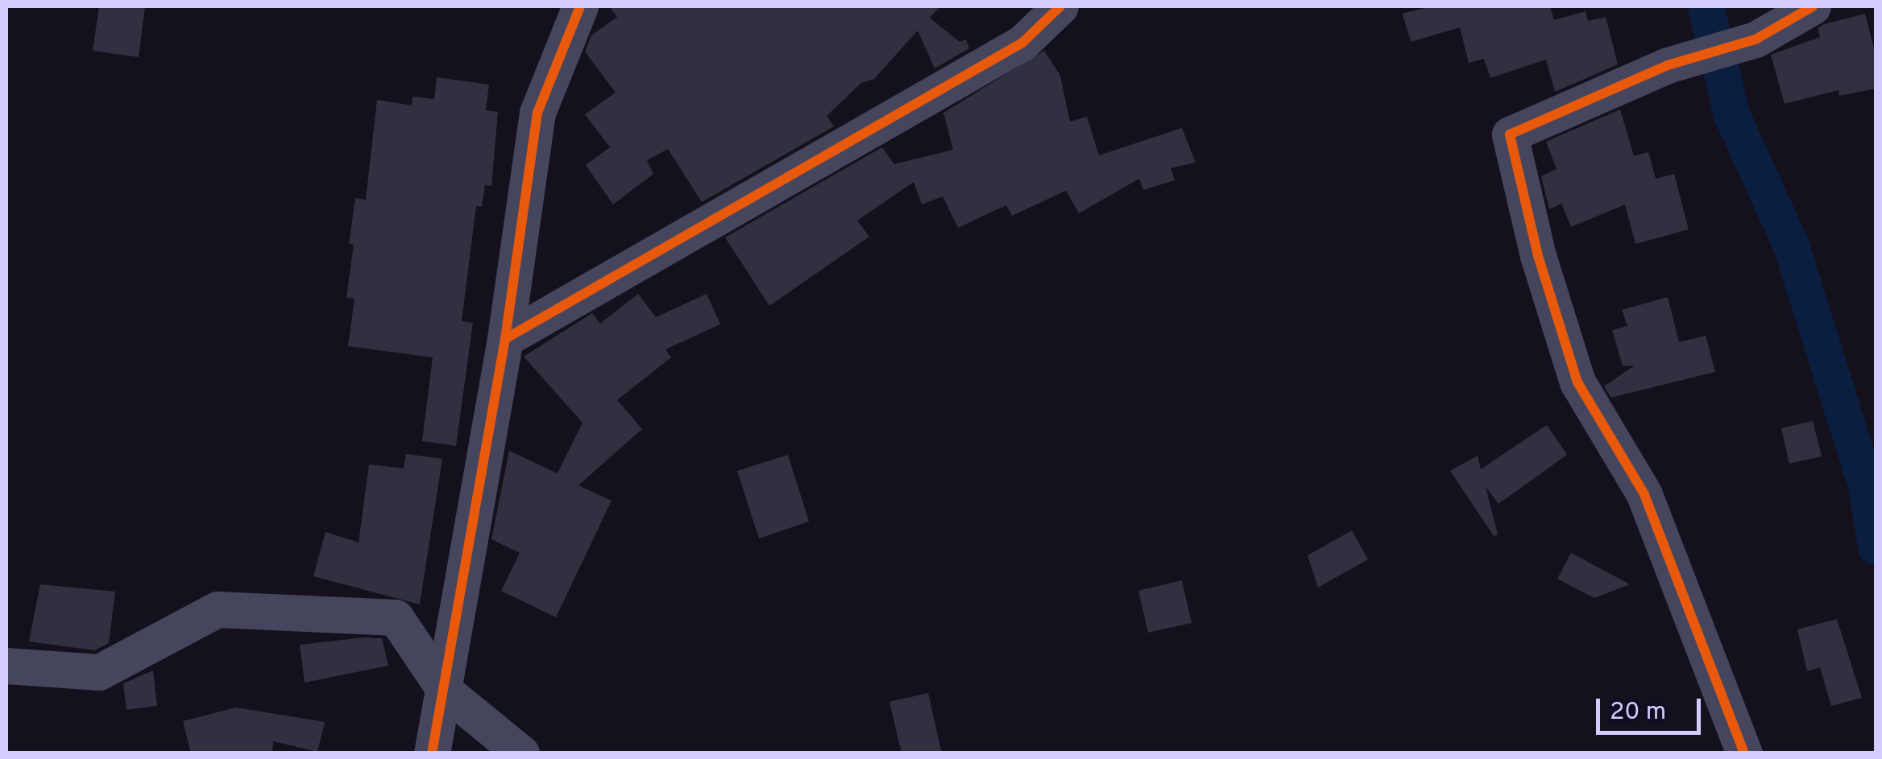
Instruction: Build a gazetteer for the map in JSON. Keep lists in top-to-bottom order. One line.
{"scale_bar":"20 m"}
